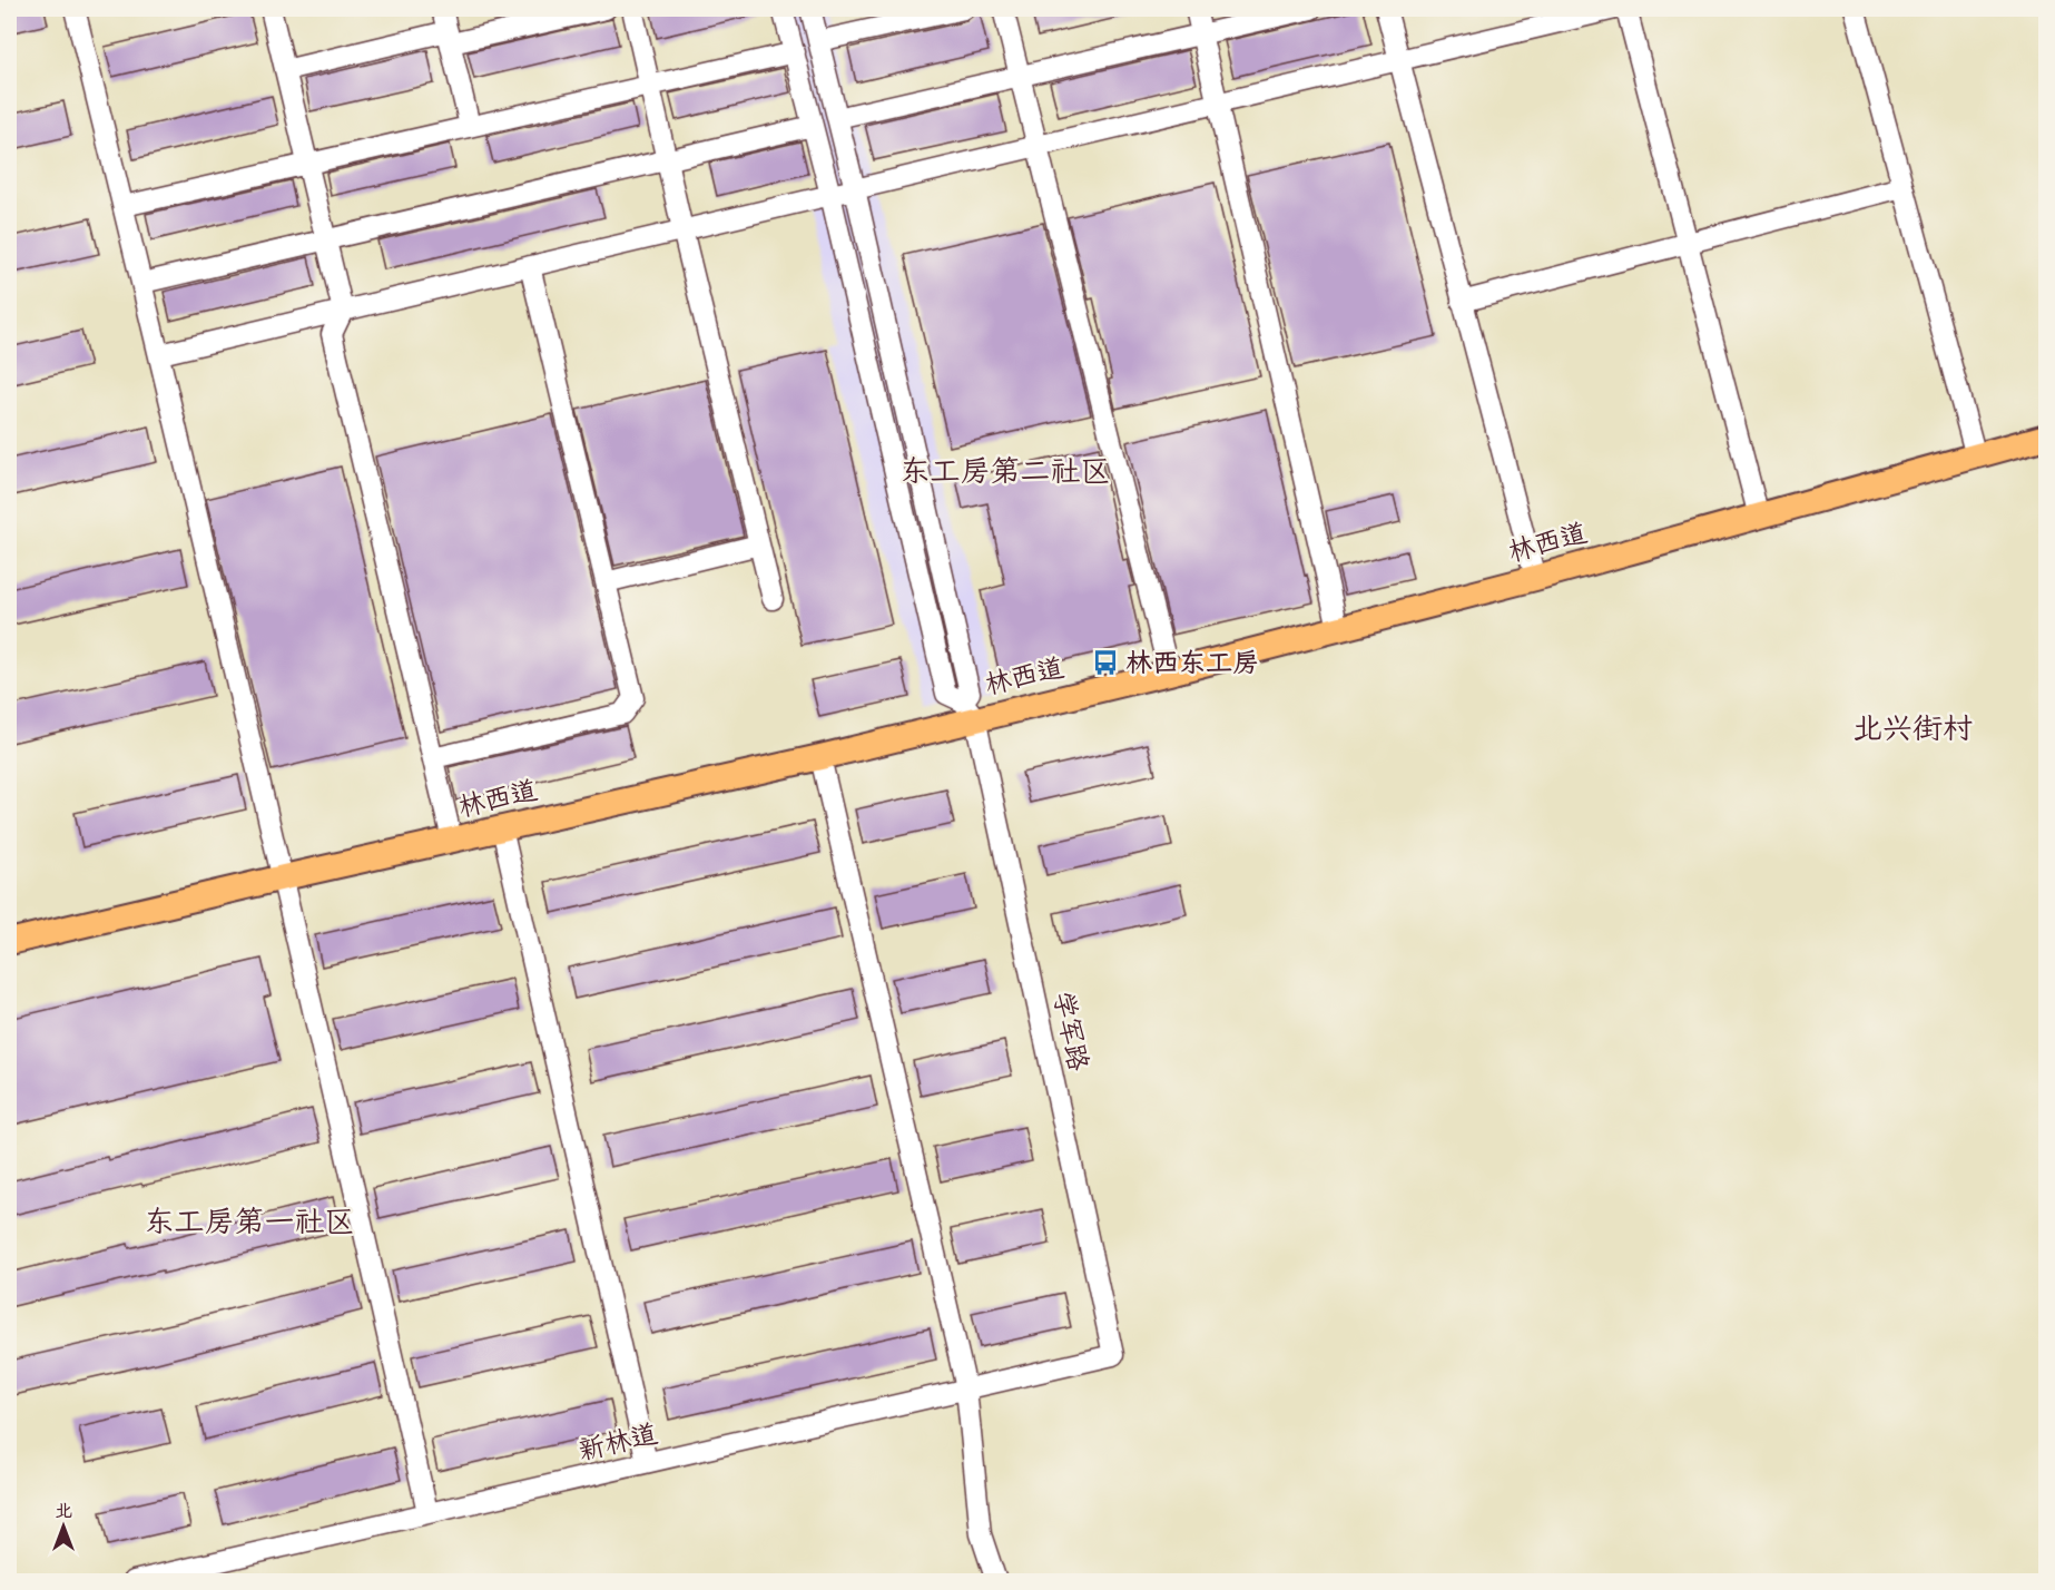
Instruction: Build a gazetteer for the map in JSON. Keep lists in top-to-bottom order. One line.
{"streets":{"main road":["林西道"],"street":["学军路","新林道"]},"crossings":[["林西道","学军路"],["学军路","新林道"]],"districts":["东工房第二社区","北兴街村","东工房第一社区"],"places":{"bus stop":["林西东工房"]},"north":"top"}
